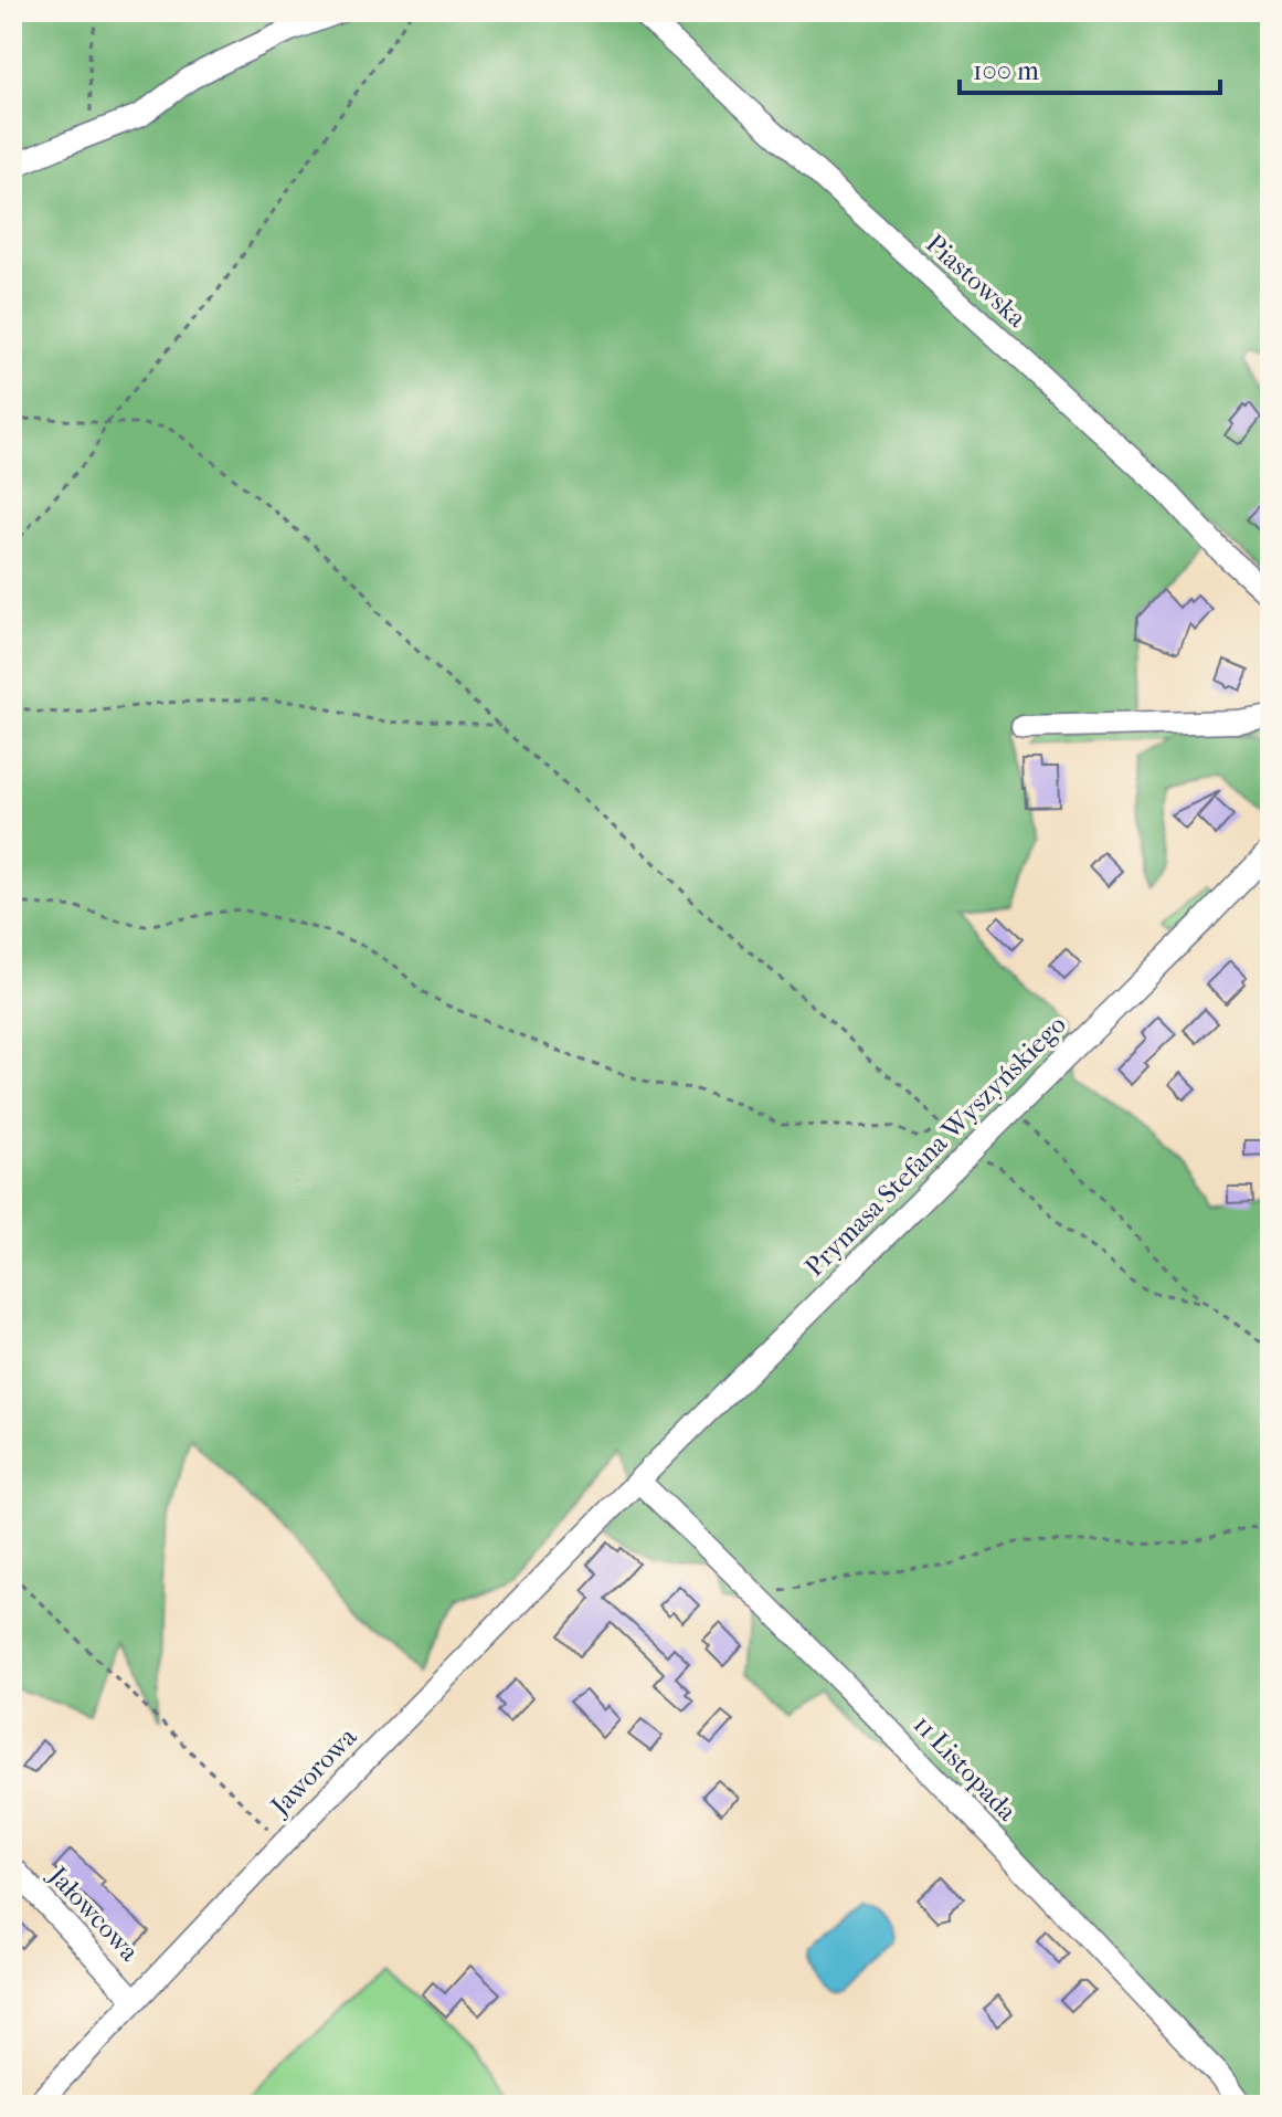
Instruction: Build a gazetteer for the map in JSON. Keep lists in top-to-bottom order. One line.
{"streets":{"street":["Piastowska","Prymasa Stefana Wyszyńskiego","11 Listopada","Jaworowa","Jałowcowa"]},"crossings":[["Prymasa Stefana Wyszyńskiego","11 Listopada"],["Prymasa Stefana Wyszyńskiego","Jaworowa"],["11 Listopada","Jaworowa"],["Jaworowa","Jałowcowa"]],"scale_bar":"100 m"}
